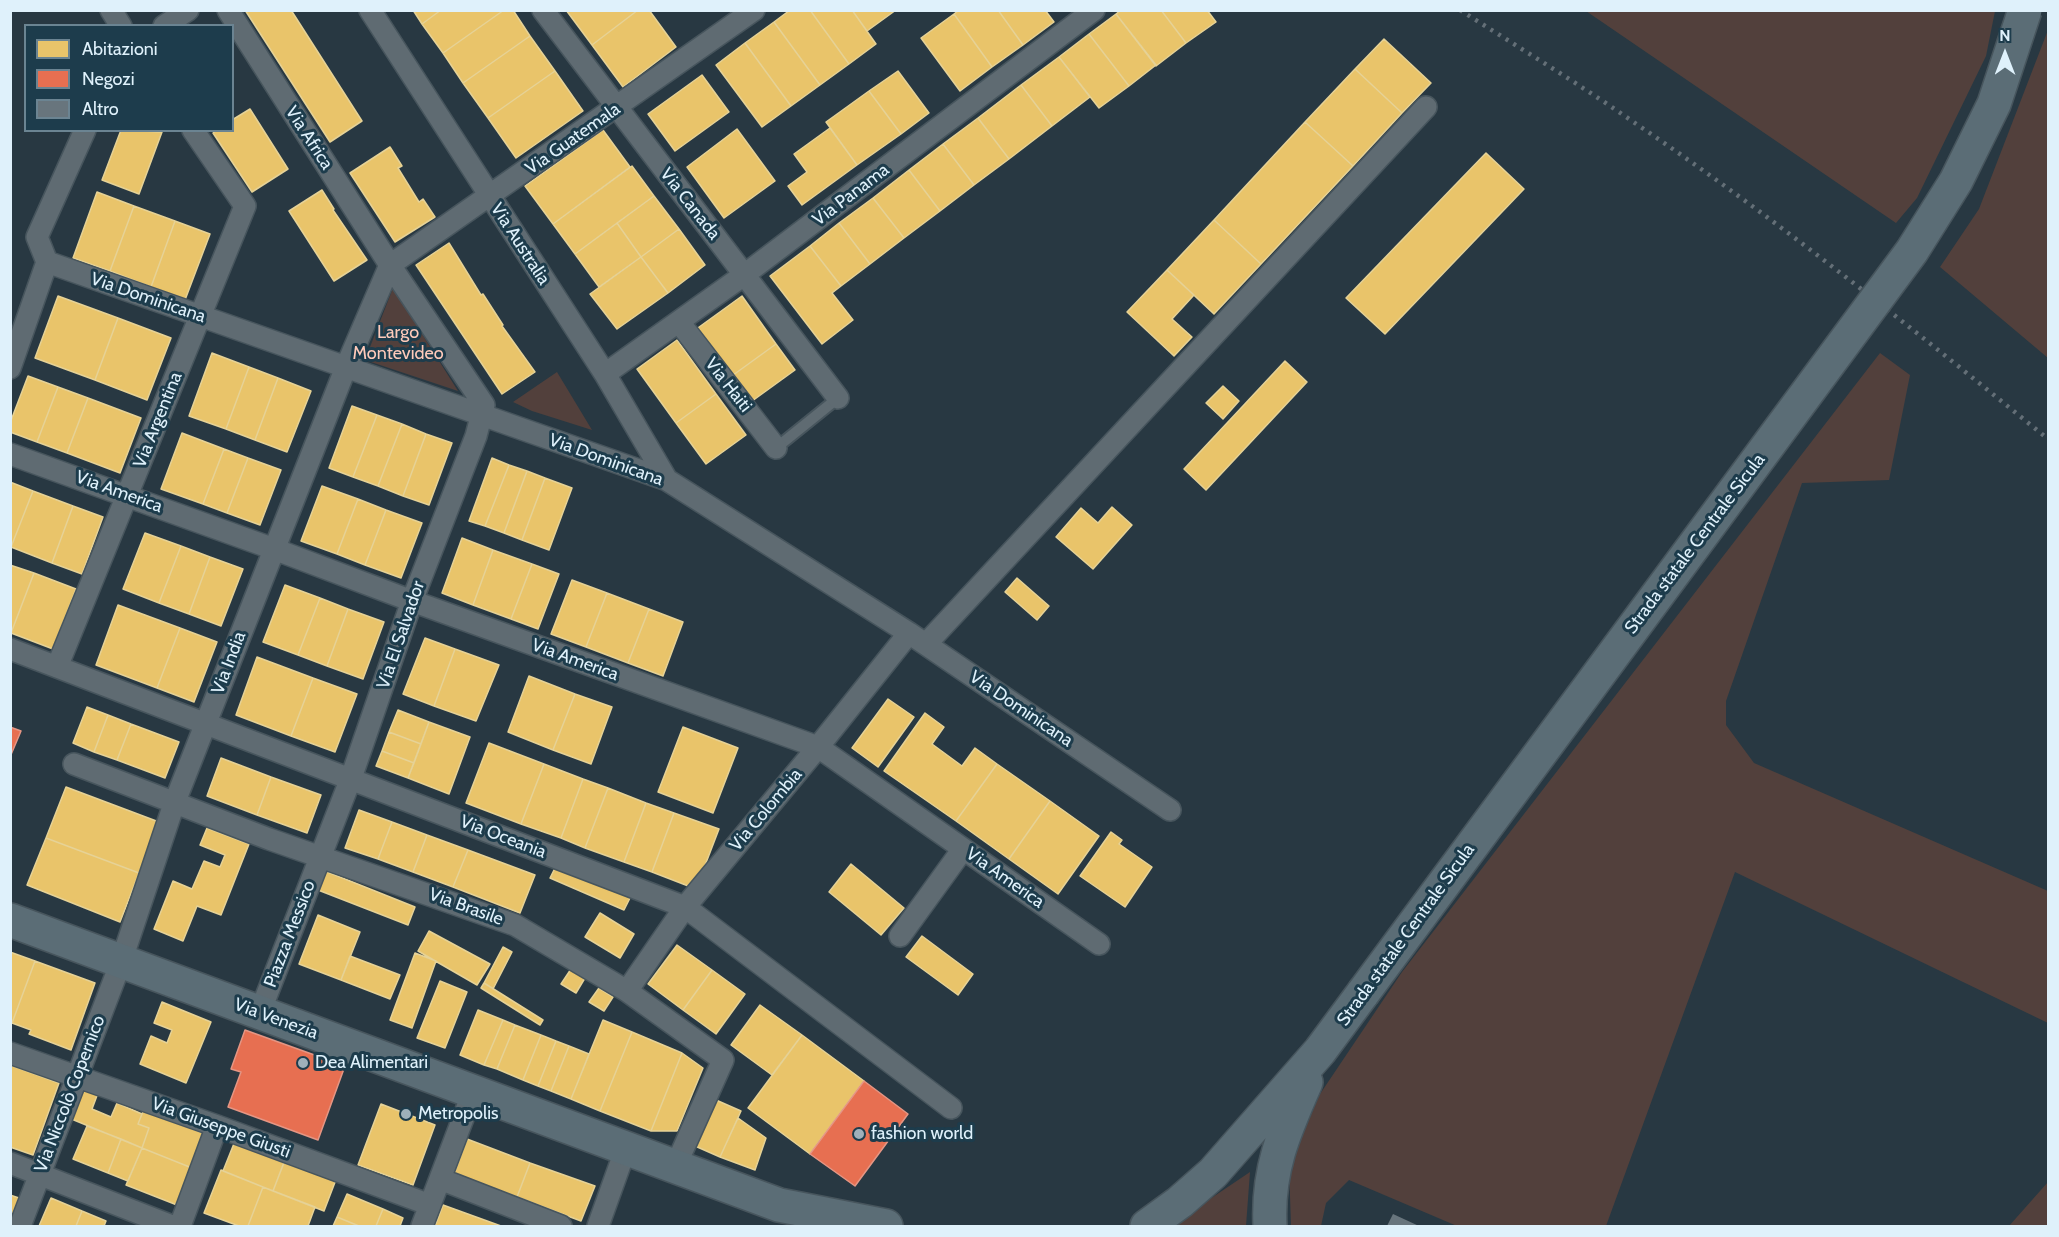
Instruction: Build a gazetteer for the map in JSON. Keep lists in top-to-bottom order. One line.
{"streets":{"main road":["Strada statale Centrale Sicula","Via Venezia"],"street":["Via Africa","Via Guatemala","Via Panama","Via Canada","Via Australia","Via Dominicana","Via Haiti","Via Argentina","Via America","Via El Salvador","Via India","Via Colombia","Via Oceania","Via Brasile","Piazza Messico","Via Niccolò Copernico","Via Giuseppe Giusti"]},"crossings":[["Via Africa","Via Guatemala"],["Via Guatemala","Via Canada"],["Via Guatemala","Via Australia"],["Via Panama","Via Canada"],["Via Panama","Via Australia"],["Via Panama","Via Haiti"],["Via Australia","Via Dominicana"],["Via Dominicana","Via Argentina"],["Via Dominicana","Via El Salvador"],["Via Dominicana","Via India"],["Via Dominicana","Via Colombia"],["Via Argentina","Via America"],["Via Argentina","Via Oceania"],["Via America","Via El Salvador"],["Via America","Via India"],["Via America","Via Colombia"],["Via El Salvador","Via Oceania"],["Via El Salvador","Via Brasile"],["Via El Salvador","Piazza Messico"],["Via India","Via Oceania"],["Via India","Via Brasile"],["Via India","Via Venezia"],["Via India","Via Niccolò Copernico"],["Via Colombia","Via Oceania"],["Via Colombia","Via Brasile"],["Via Brasile","Piazza Messico"],["Via Brasile","Via Venezia"],["Piazza Messico","Via Venezia"],["Via Venezia","Via Niccolò Copernico"],["Via Niccolò Copernico","Via Giuseppe Giusti"]],"parks":["Largo Montevideo"],"places":["Dea Alimentari","Metropolis","fashion world"],"legend":["Abitazioni","Negozi","Altro"],"north":"top"}
